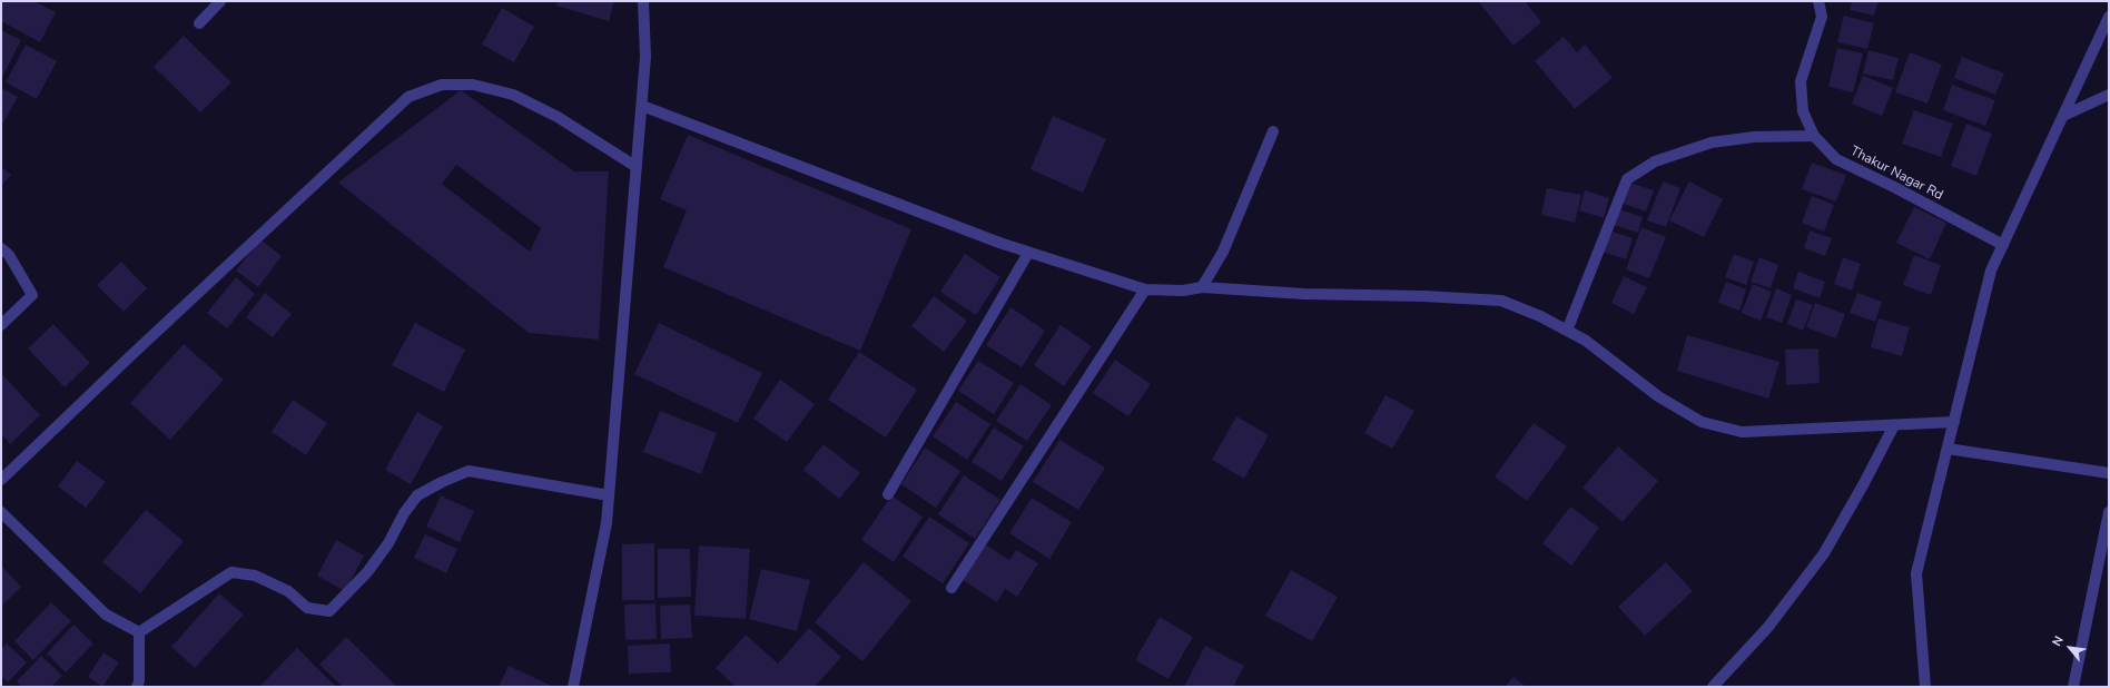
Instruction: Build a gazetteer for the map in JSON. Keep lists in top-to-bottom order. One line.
{"streets":{"street":["Thakur Nagar Rd"]},"north":"top left"}
